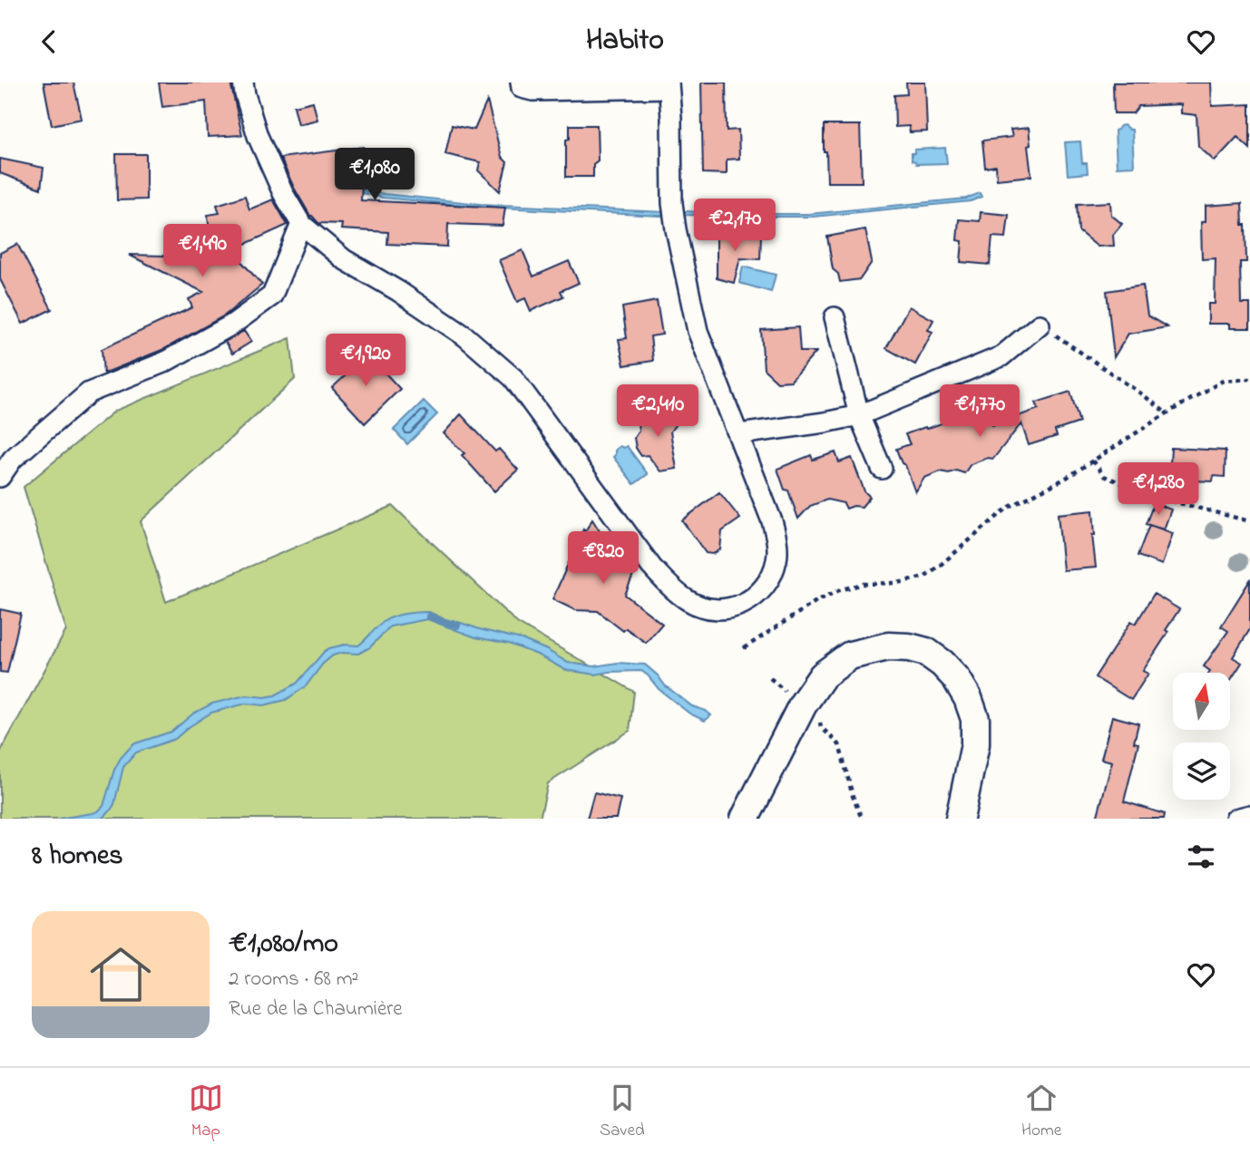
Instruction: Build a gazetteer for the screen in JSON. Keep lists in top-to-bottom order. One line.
{"north":"top","page":{"header":"Habito","price":["€1,080","€2,170","€1,490","€1,920","€2,410","€1,770","€1,280","€820"],"heading":"8 homes","list":[{"name":"€1,080/mo","note":"2 rooms · 68 m² · Rue de la Chaumière"}],"tabs":["Map","Saved","Home"]}}
